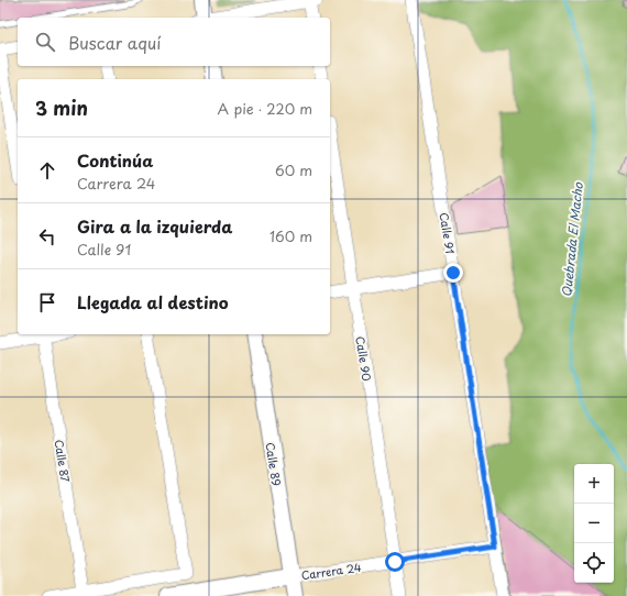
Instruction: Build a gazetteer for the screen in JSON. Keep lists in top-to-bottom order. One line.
{"streets":{"street":["Calle 91","Calle 90","Calle 87","Calle 89","Carrera 24"]},"crossings":[["Calle 91","Carrera 24"],["Calle 90","Carrera 24"],["Calle 89","Carrera 24"]],"water":["Quebrada El Macho"],"page":{"search":"Buscar aquí","heading":["3 min","A pie · 220 m"],"list":[["Continúa","Carrera 24","60 m"],["Gira a la izquierda","Calle 91","160 m"],"Llegada al destino"],"map_buttons":["+","−"]}}
